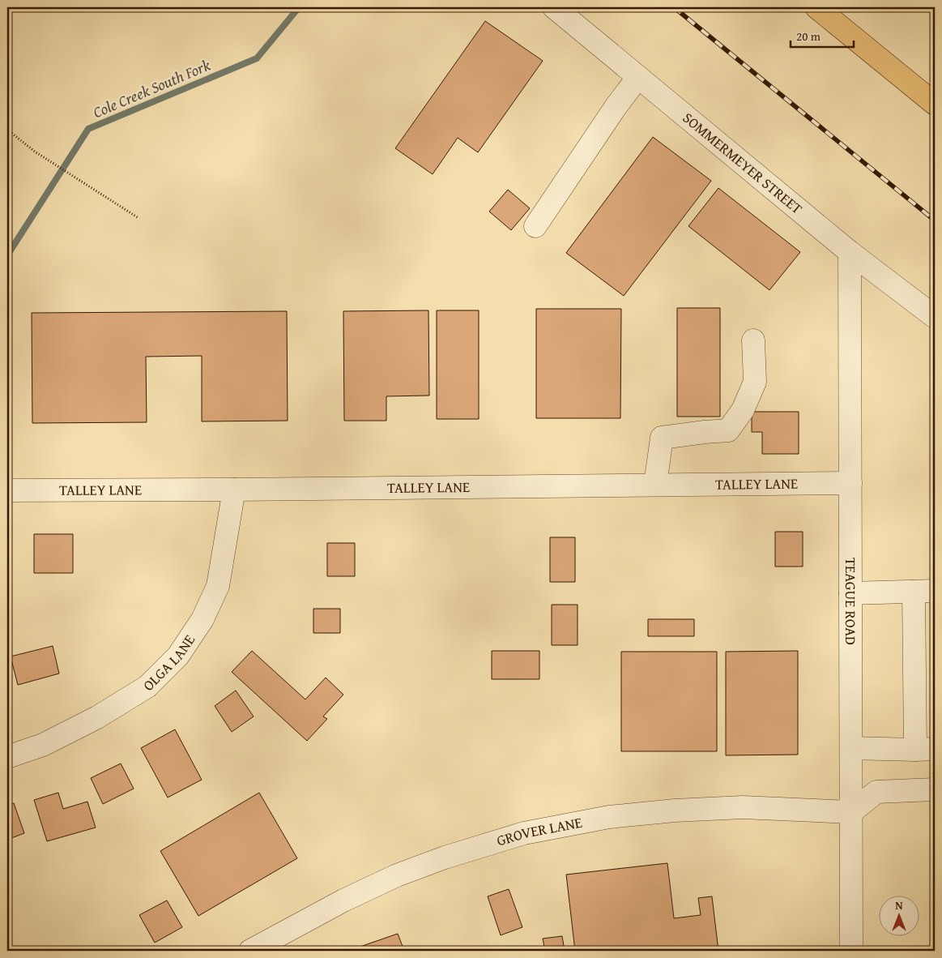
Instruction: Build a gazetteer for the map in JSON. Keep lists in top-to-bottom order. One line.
{"streets":{"street":["SOMMERMEYER STREET","TALLEY LANE","TEAGUE ROAD","OLGA LANE","GROVER LANE"]},"crossings":[["SOMMERMEYER STREET","TEAGUE ROAD"],["TALLEY LANE","TEAGUE ROAD"],["TALLEY LANE","OLGA LANE"],["TEAGUE ROAD","GROVER LANE"]],"water":["Cole Creek South Fork"],"scale_bar":"20 m","north":"top"}
